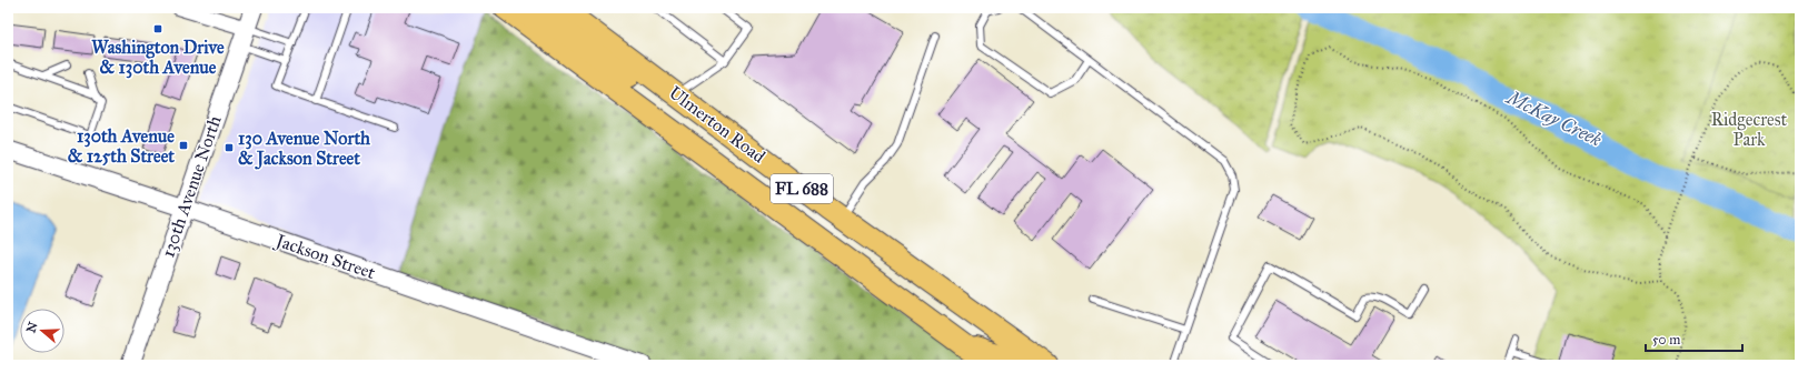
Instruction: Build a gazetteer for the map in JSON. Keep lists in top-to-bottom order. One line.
{"streets":{"main road":["Ulmerton Road","FL 688"],"street":["130th Avenue North","Jackson Street"]},"crossings":[["130th Avenue North","Jackson Street"]],"water":["McKay Creek"],"parks":["Ridgecrest Park"],"places":{"transit":["Washington Drive & 130th Avenue","130th Avenue & 125th Street","130 Avenue North & Jackson Street"]},"scale_bar":"50 m","north":"left"}
